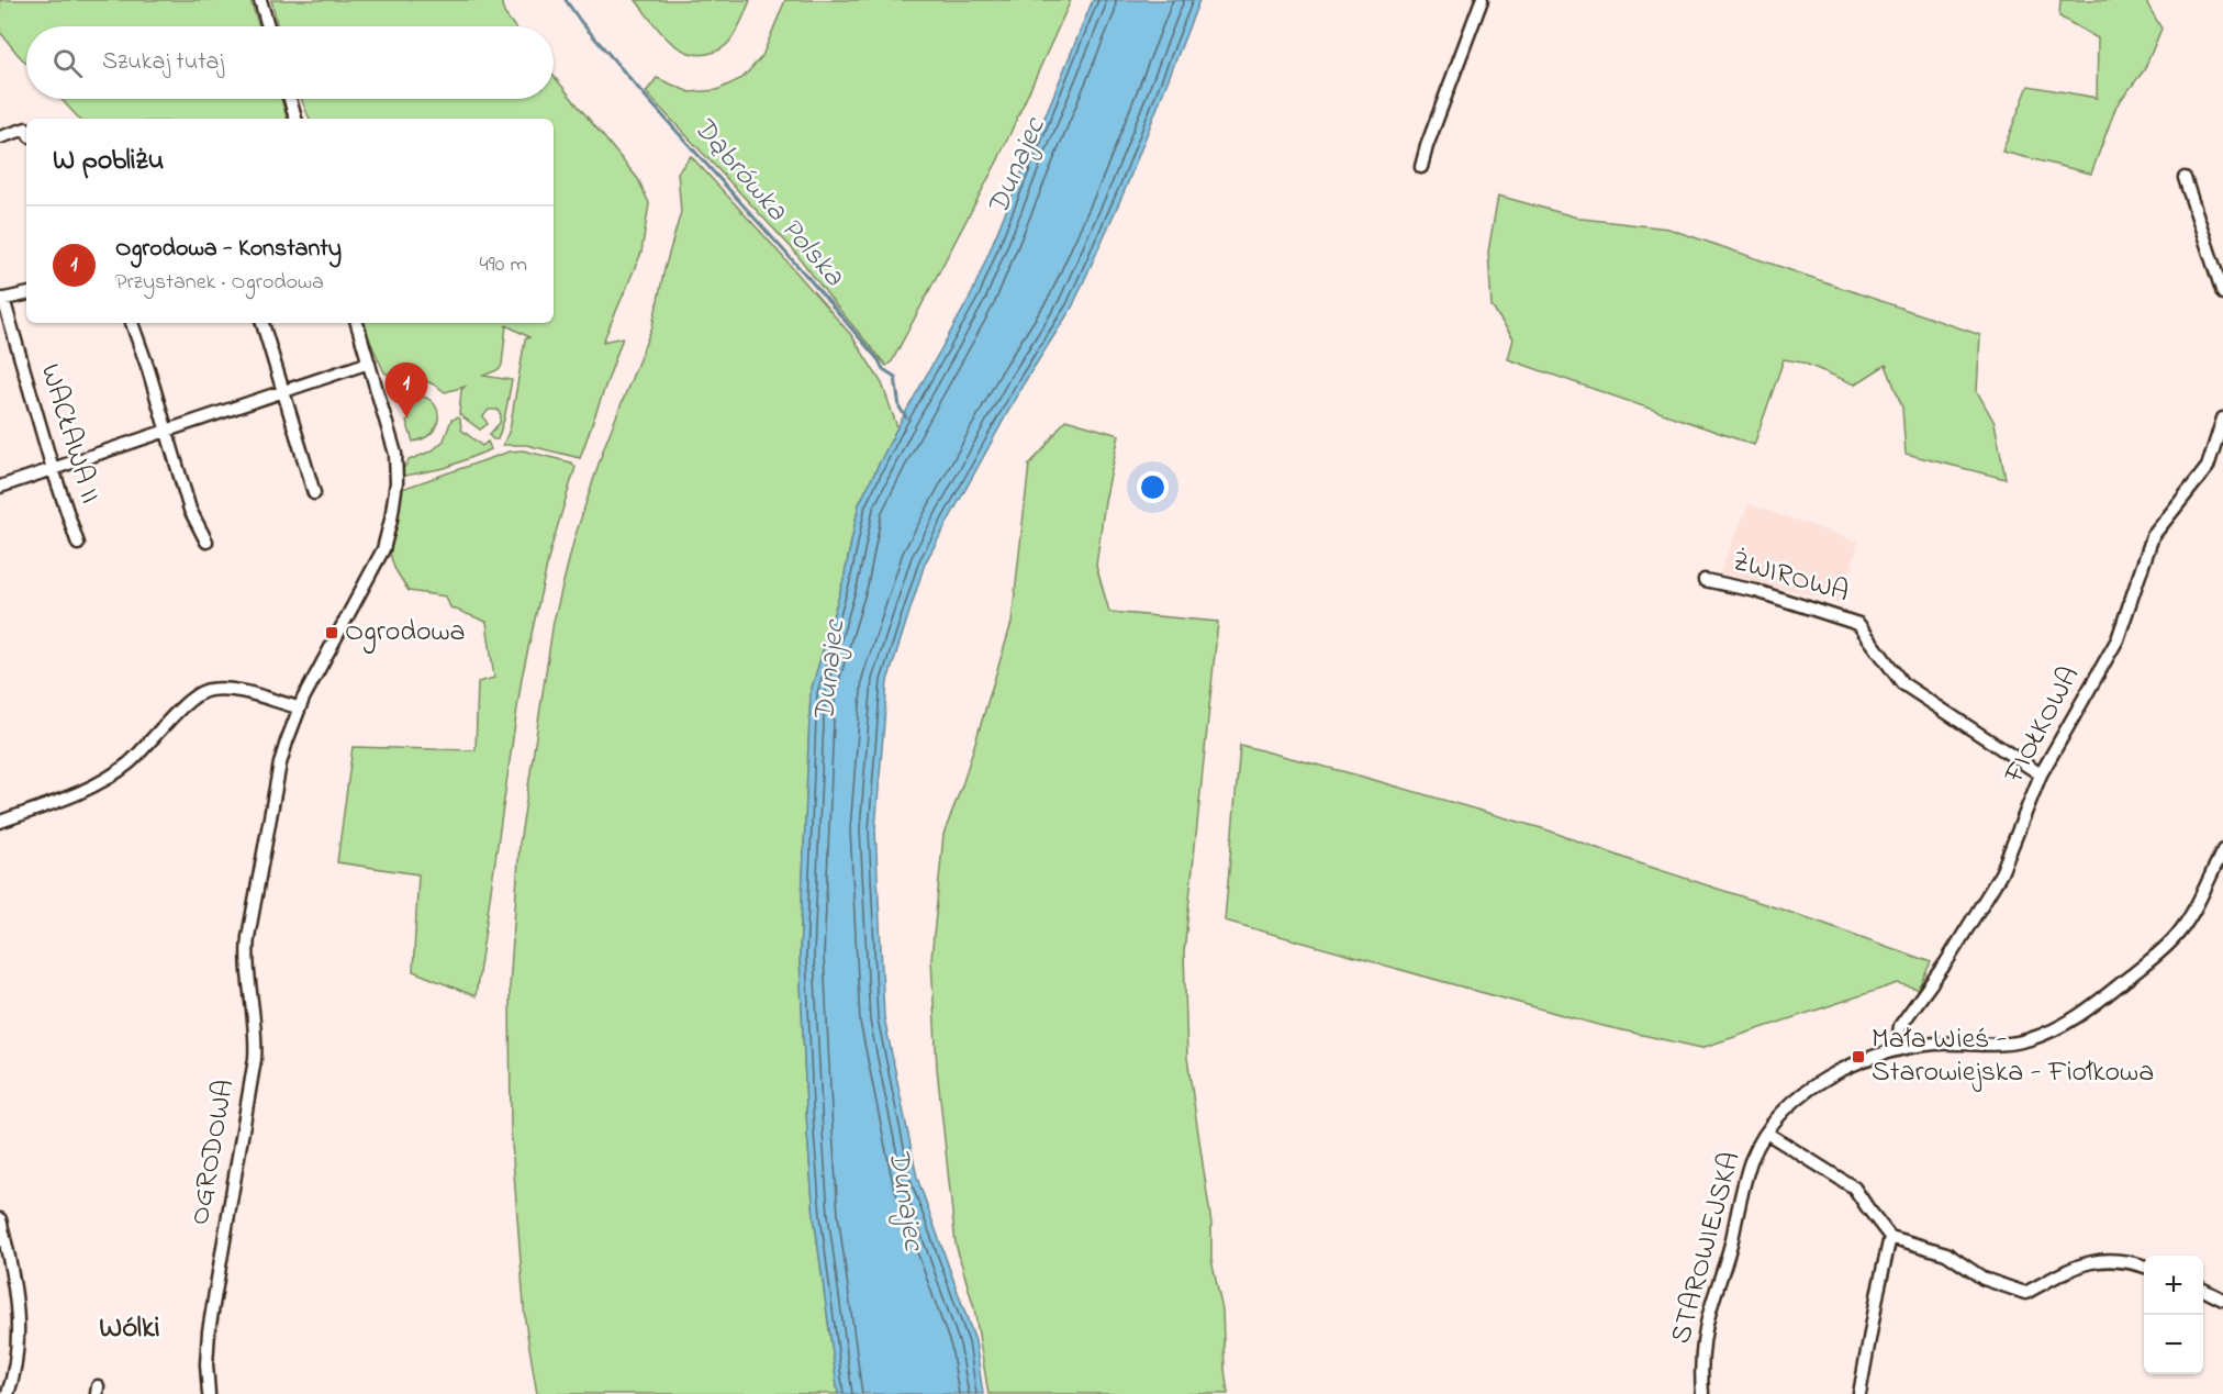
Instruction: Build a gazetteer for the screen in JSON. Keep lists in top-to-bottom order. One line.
{"streets":{"street":["WACŁAWA II","ŻWIROWA","FIOŁKOWA","OGRODOWA","STAROWIEJSKA"]},"crossings":[["ŻWIROWA","FIOŁKOWA"],["FIOŁKOWA","STAROWIEJSKA"]],"districts":["Wólki"],"water":["Dunajec","Dąbrówka Polska"],"places":{"transit":["Ogrodowa","Mała Wieś - Starowiejska - Fiołkowa"]},"page":{"search":"Szukaj tutaj","heading":"W pobliżu","list":[{"mark":"1","name":"Ogrodowa - Konstanty","note":"Przystanek · Ogrodowa","value":"490 m"}],"pins":"1","map_buttons":["+","−"]}}
